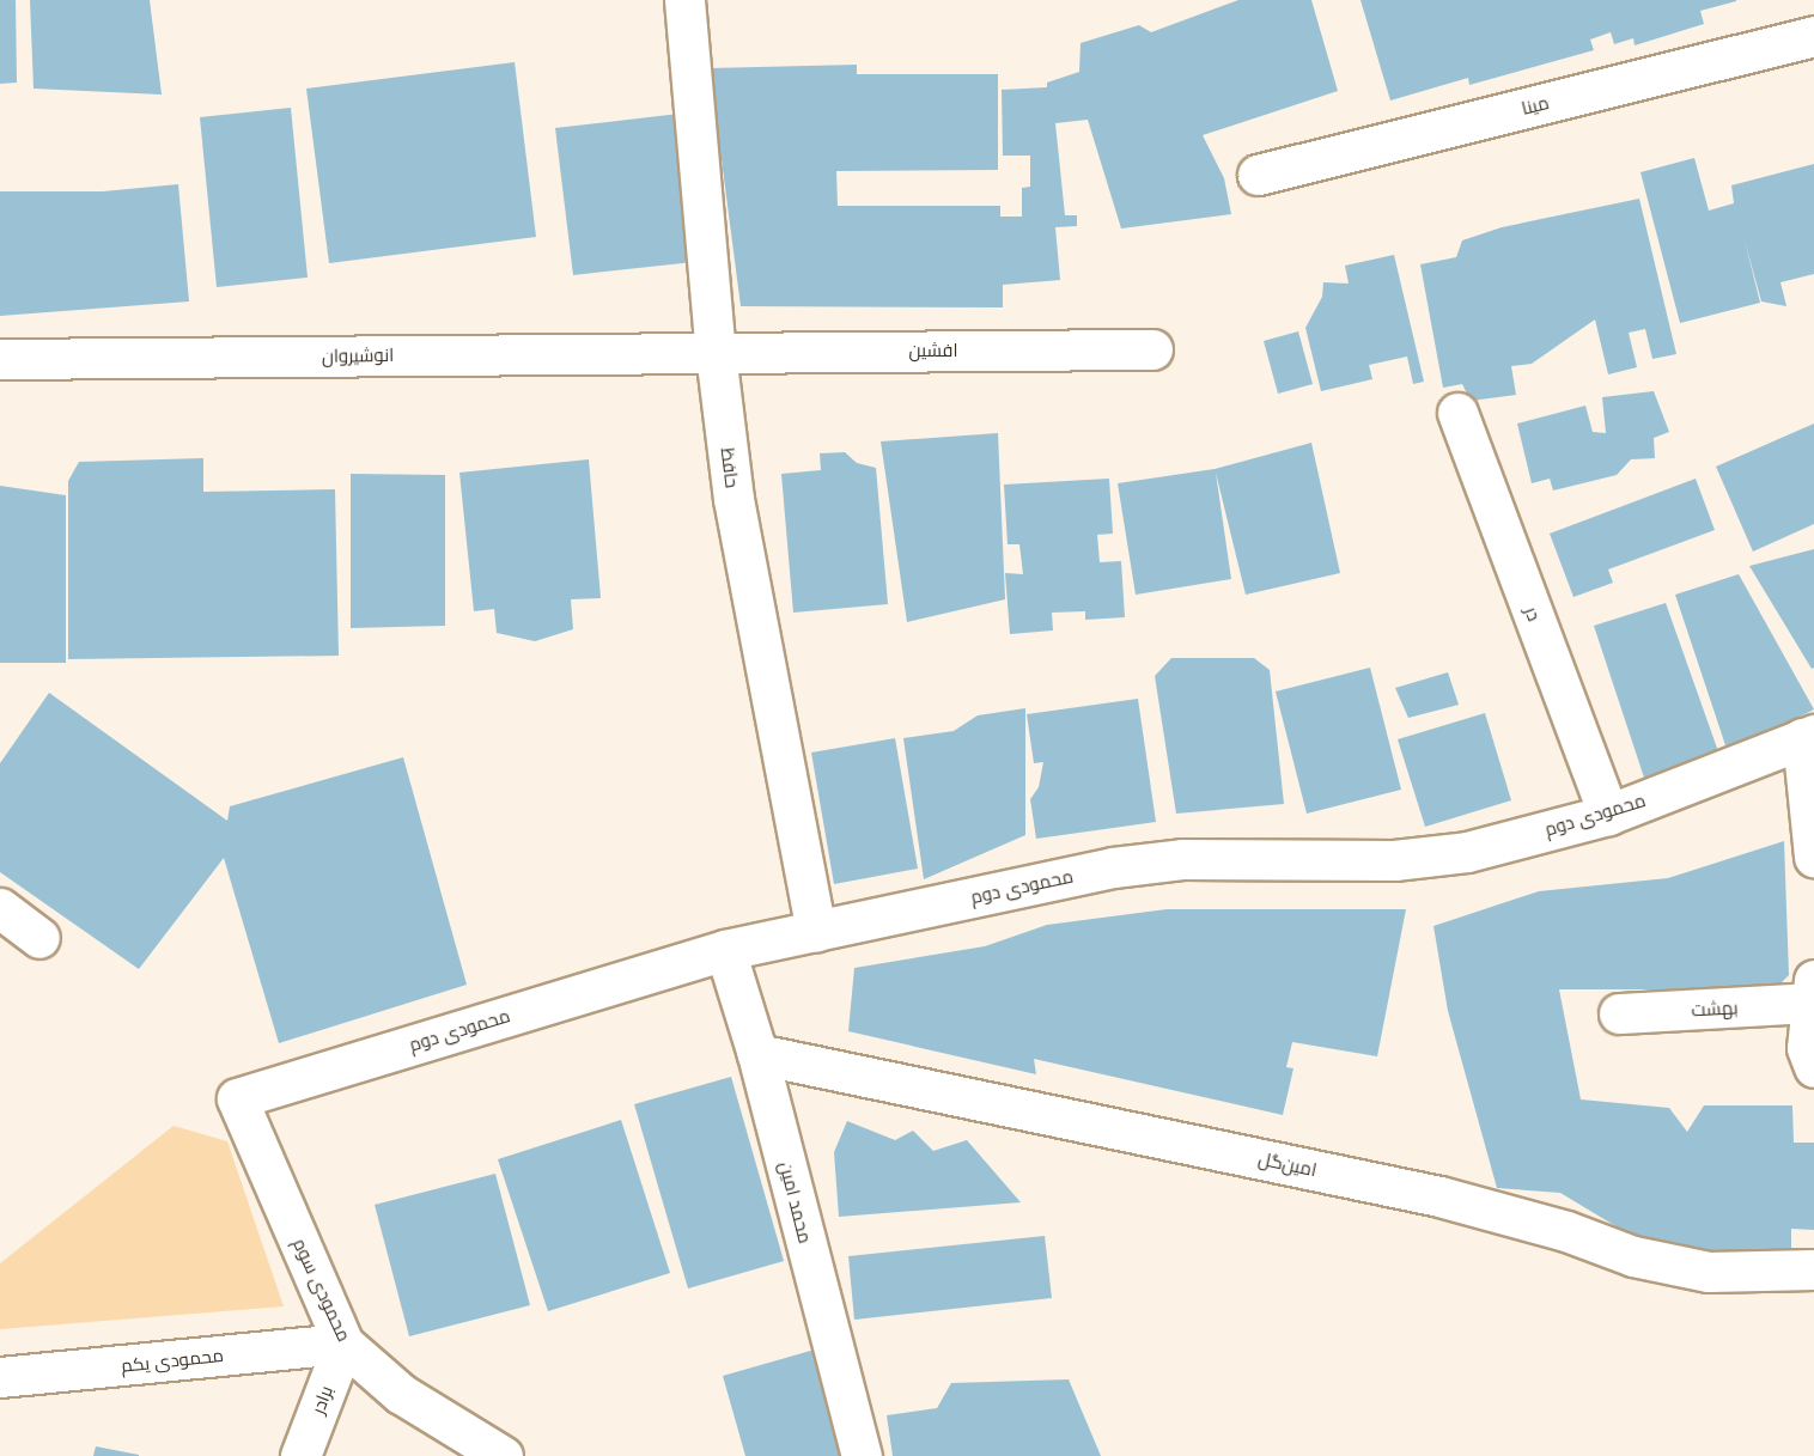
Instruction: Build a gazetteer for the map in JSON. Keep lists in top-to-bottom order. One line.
{"streets":{"street":["مینا","افشین","انوشیروان","حافظ","در","محمودی دوم","بهشت","امین‌گل","محمد امین","محمودی سوم","محمودی یکم","برادر"]},"crossings":[["افشین","انوشیروان"],["افشین","حافظ"],["انوشیروان","حافظ"],["حافظ","محمودی دوم"],["در","محمودی دوم"],["محمودی دوم","محمد امین"],["محمودی دوم","محمودی سوم"],["امین‌گل","محمد امین"],["محمودی سوم","محمودی یکم"],["محمودی سوم","برادر"],["محمودی یکم","برادر"]]}
